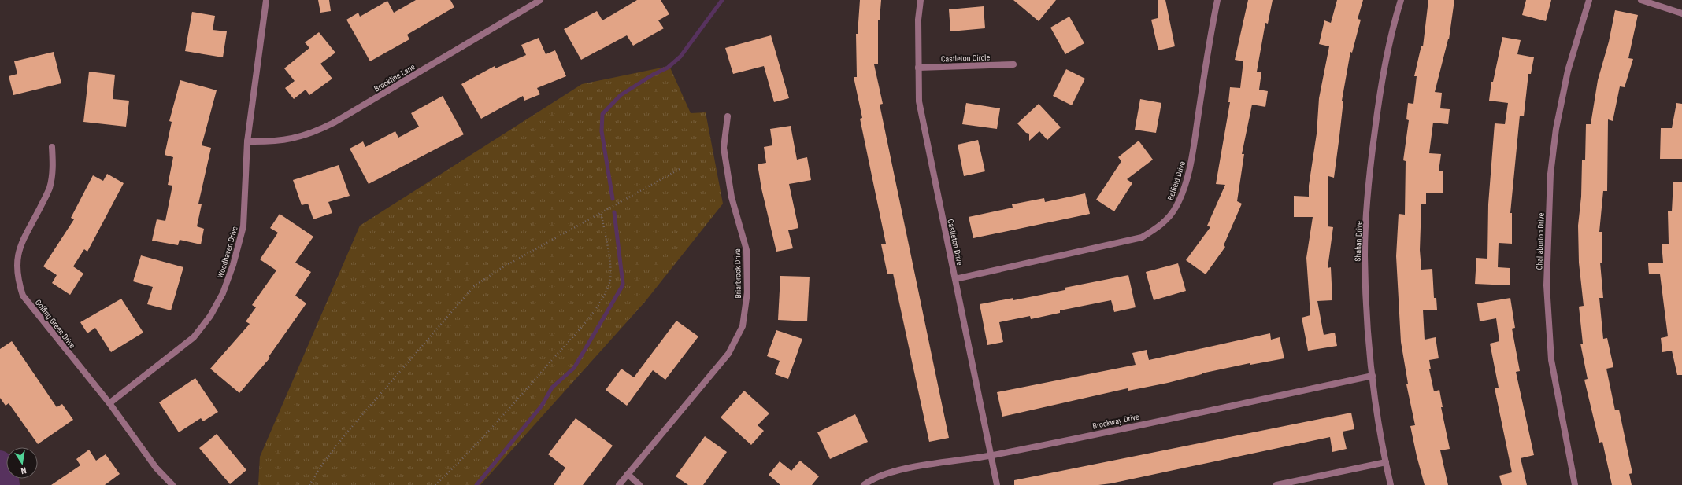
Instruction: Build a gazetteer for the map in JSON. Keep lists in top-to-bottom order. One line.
{"streets":{"street":["Castleton Circle","Brookline Lane","Belfield Drive","Shahan Drive","Challaburton Drive","Castleton Drive","Woodhaven Drive","Briarbrook Drive","Golfing Green Drive","Brockway Drive"]},"crossings":[["Castleton Circle","Castleton Drive"],["Brookline Lane","Woodhaven Drive"],["Belfield Drive","Castleton Drive"],["Shahan Drive","Brockway Drive"],["Castleton Drive","Brockway Drive"],["Woodhaven Drive","Golfing Green Drive"]],"north":"bottom"}
